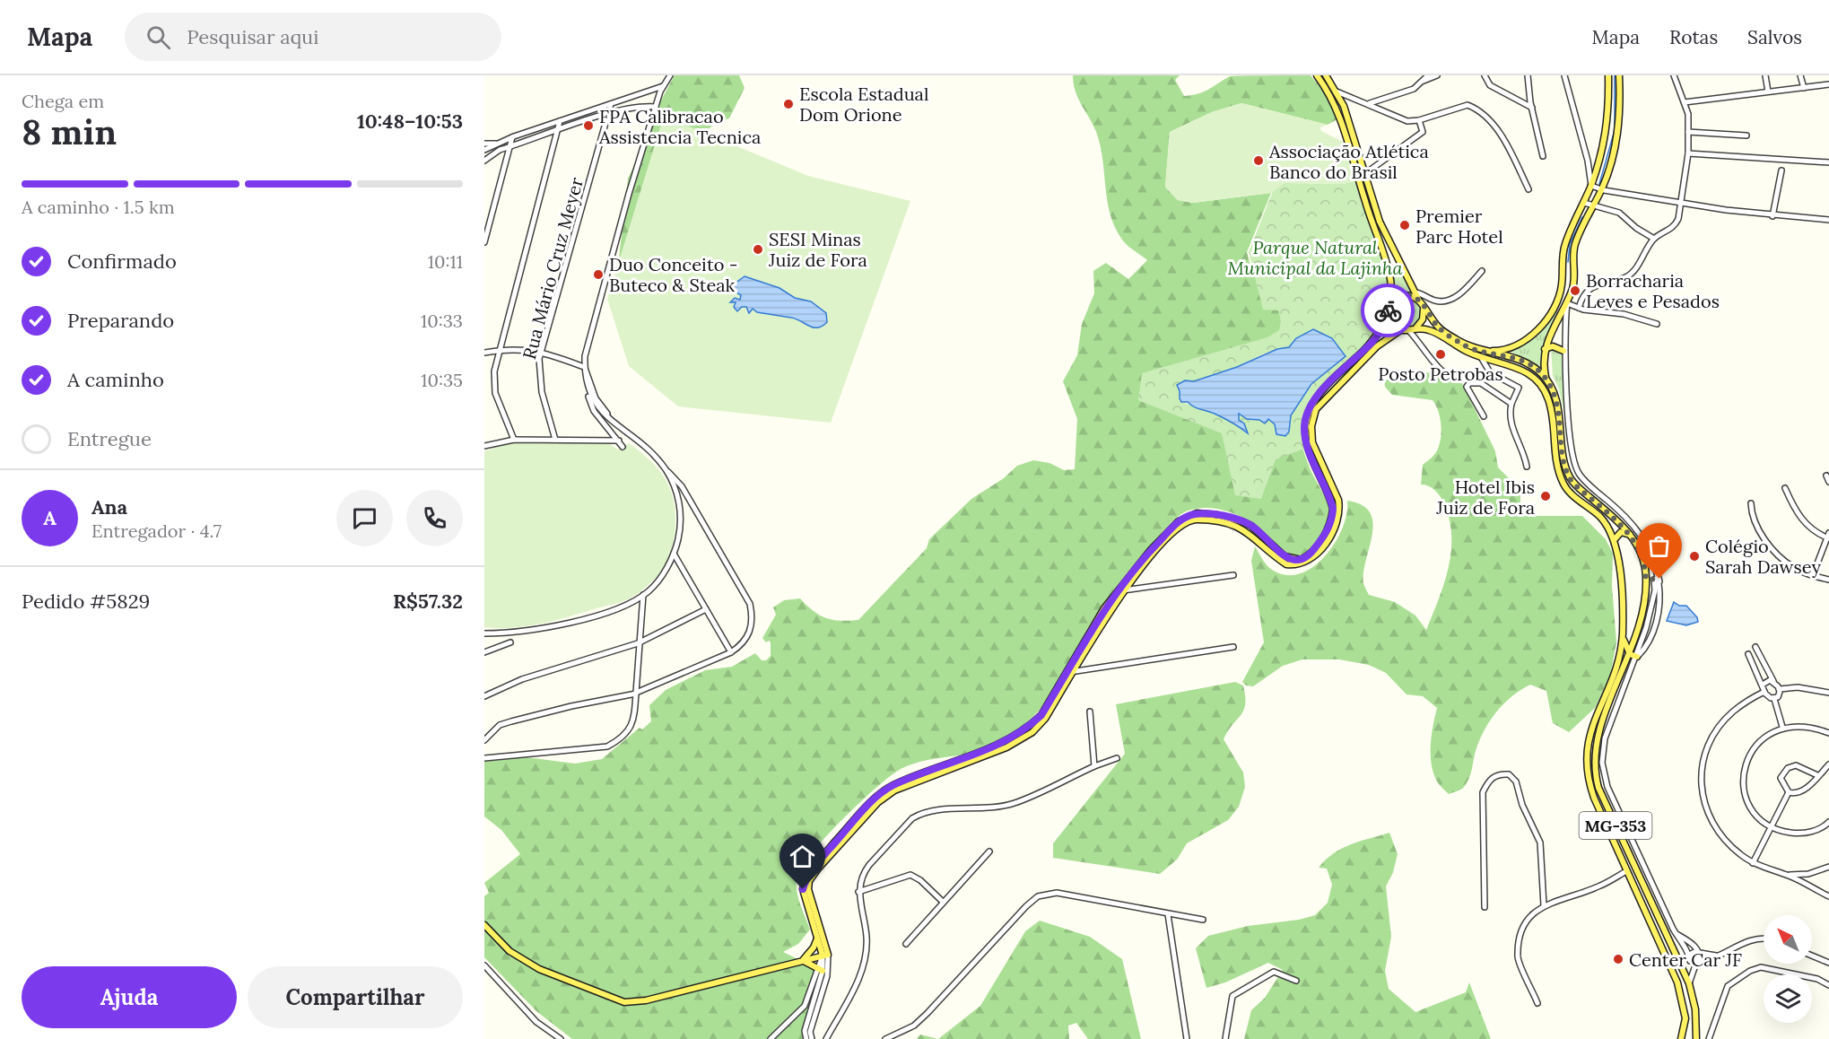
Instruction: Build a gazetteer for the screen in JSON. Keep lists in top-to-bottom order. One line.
{"streets":{"main road":["MG-353"],"street":["Rua Mário Cruz Meyer"]},"parks":["Parque Natural Municipal da Lajinha"],"places":["Escola Estadual Dom Orione","FPA Calibracao Assistencia Tecnica","Associação Atlética Banco do Brasil","Premier Parc Hotel","SESI Minas Juiz de Fora","Duo Conceito - Buteco & Steak","Borracharia Leves e Pesados","Posto Petrobas","Hotel Ibis Juiz de Fora","Colégio Sarah Dawsey","Center Car JF"],"north":"top left","page":{"header":"Mapa","search":"Pesquisar aqui","nav":["Mapa","Rotas","Salvos"],"heading":["8 min","Chega em","10:48–10:53"],"panel":["Ana","Entregador · 4.7","Pedido #5829","R$57.32"],"bar":"A caminho · 1.5 km","list":[["Confirmado","10:11"],["Preparando","10:33"],["A caminho","10:35"],"Entregue"],"round":"A","buttons":["Ajuda","Compartilhar"]}}
